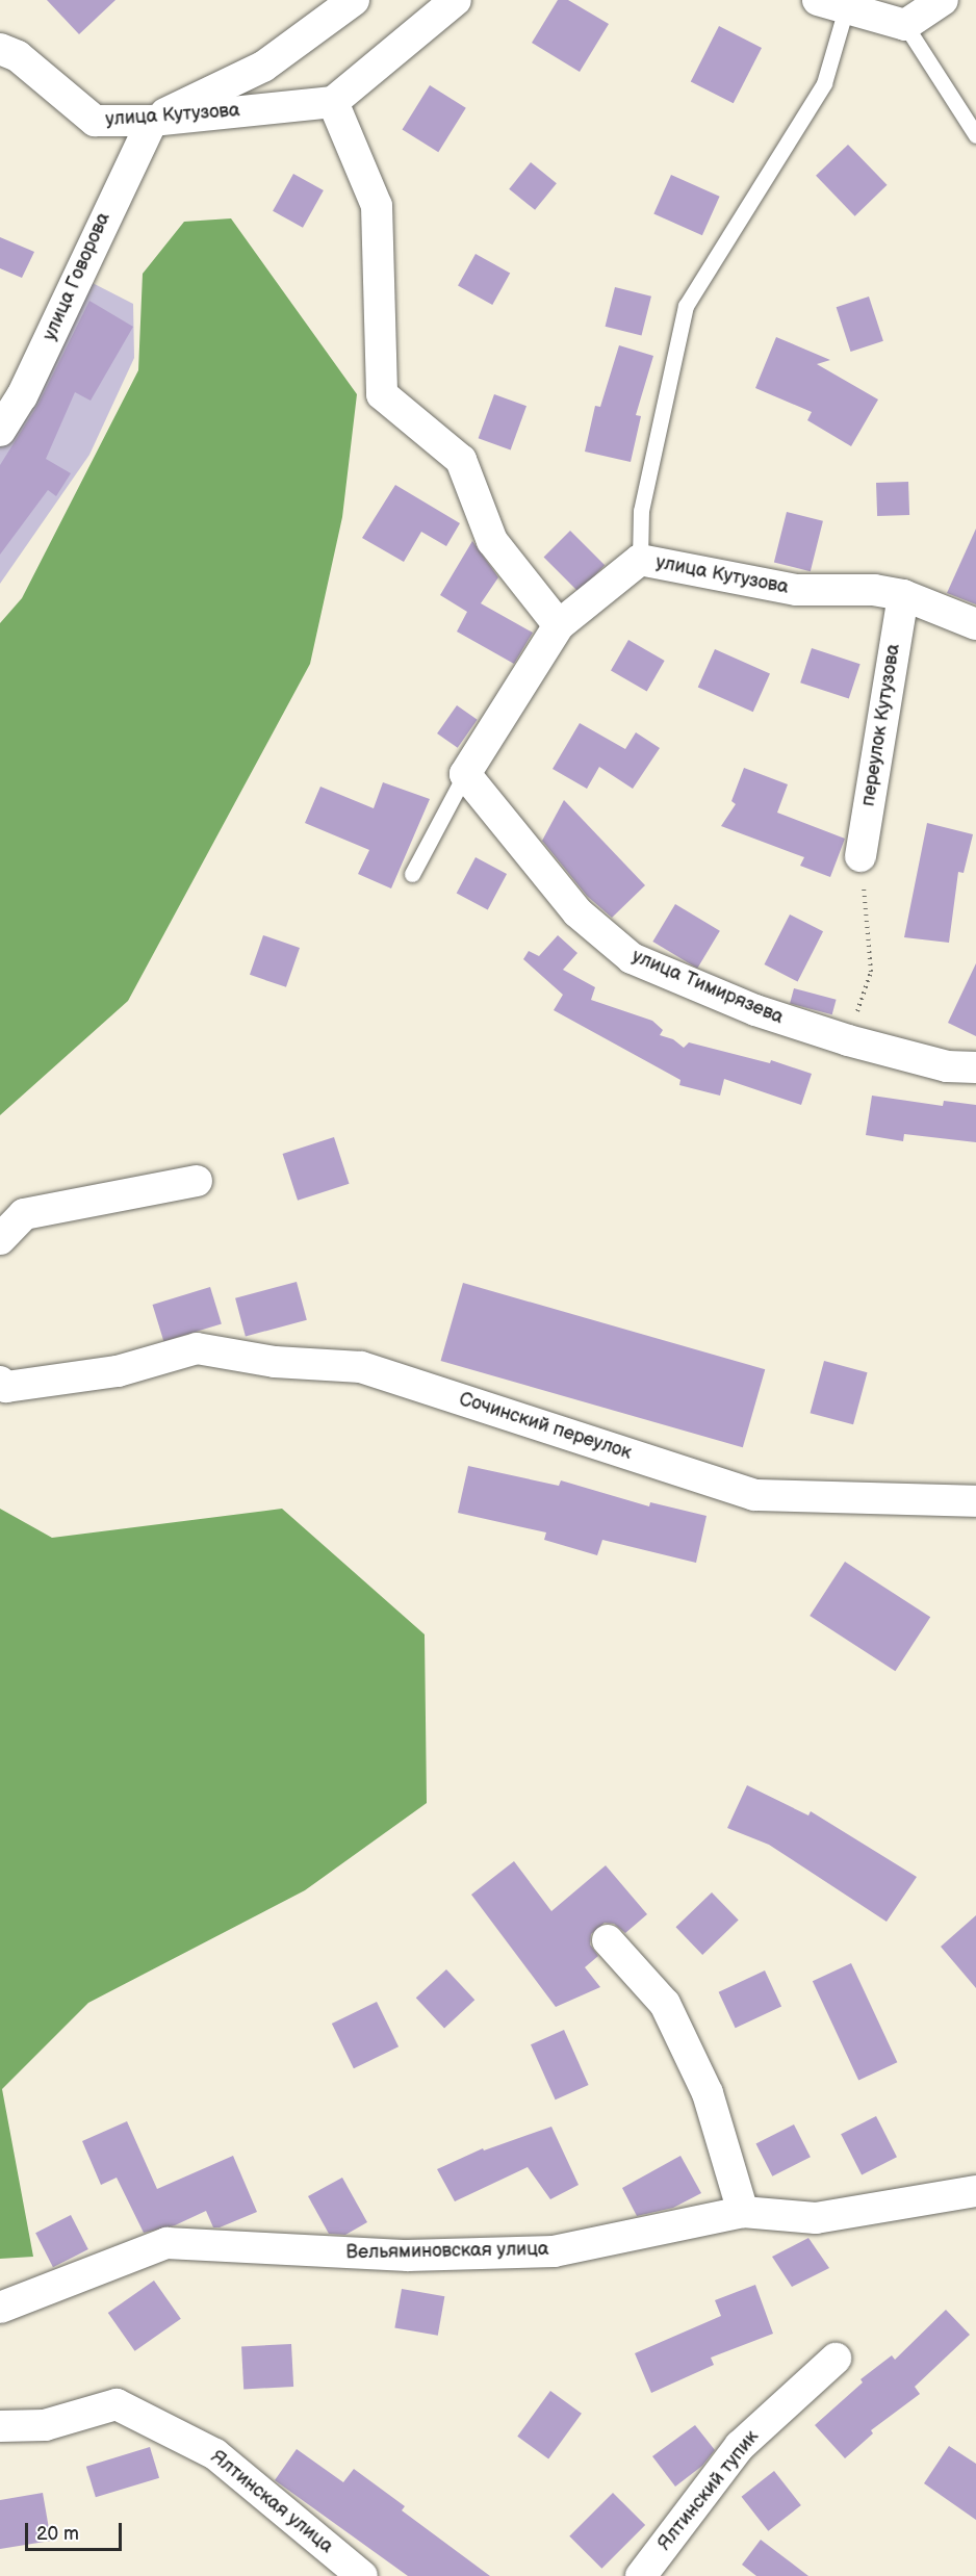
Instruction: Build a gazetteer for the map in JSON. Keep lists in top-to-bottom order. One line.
{"streets":{"street":["улица Кутузова","улица Говорова","переулок Кутузова","улица Тимирязева","Сочинский переулок","Вельяминовская улица","Ялтинский тупик","Ялтинская улица"]},"crossings":[["улица Кутузова","улица Говорова"],["улица Кутузова","переулок Кутузова"]],"scale_bar":"20 m"}
